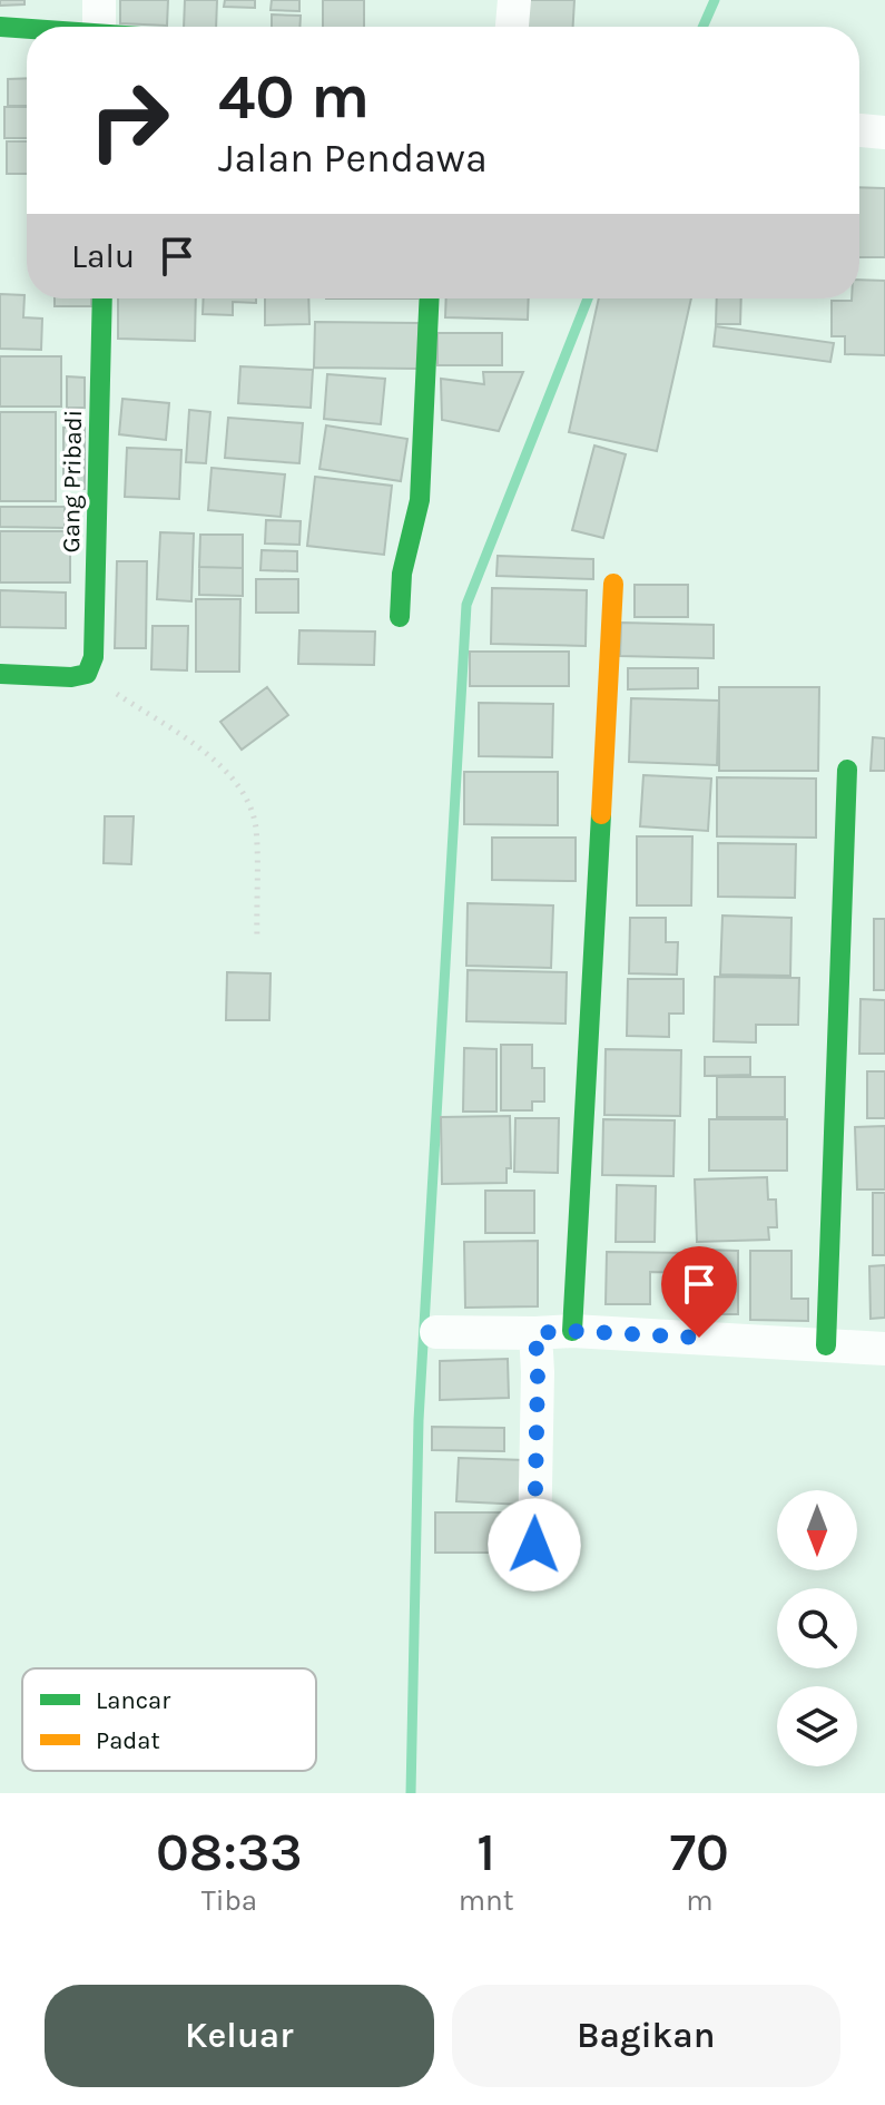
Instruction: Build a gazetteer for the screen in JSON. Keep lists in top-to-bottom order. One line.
{"streets":{"street":["Gang Pribadi"]},"legend":["Lancar","Padat"],"north":"bottom","page":{"turn":["40 m","Jalan Pendawa"],"then":"Lalu","eta":["08:33","Tiba","1","mnt","70","m"],"buttons":["Keluar","Bagikan"]}}
